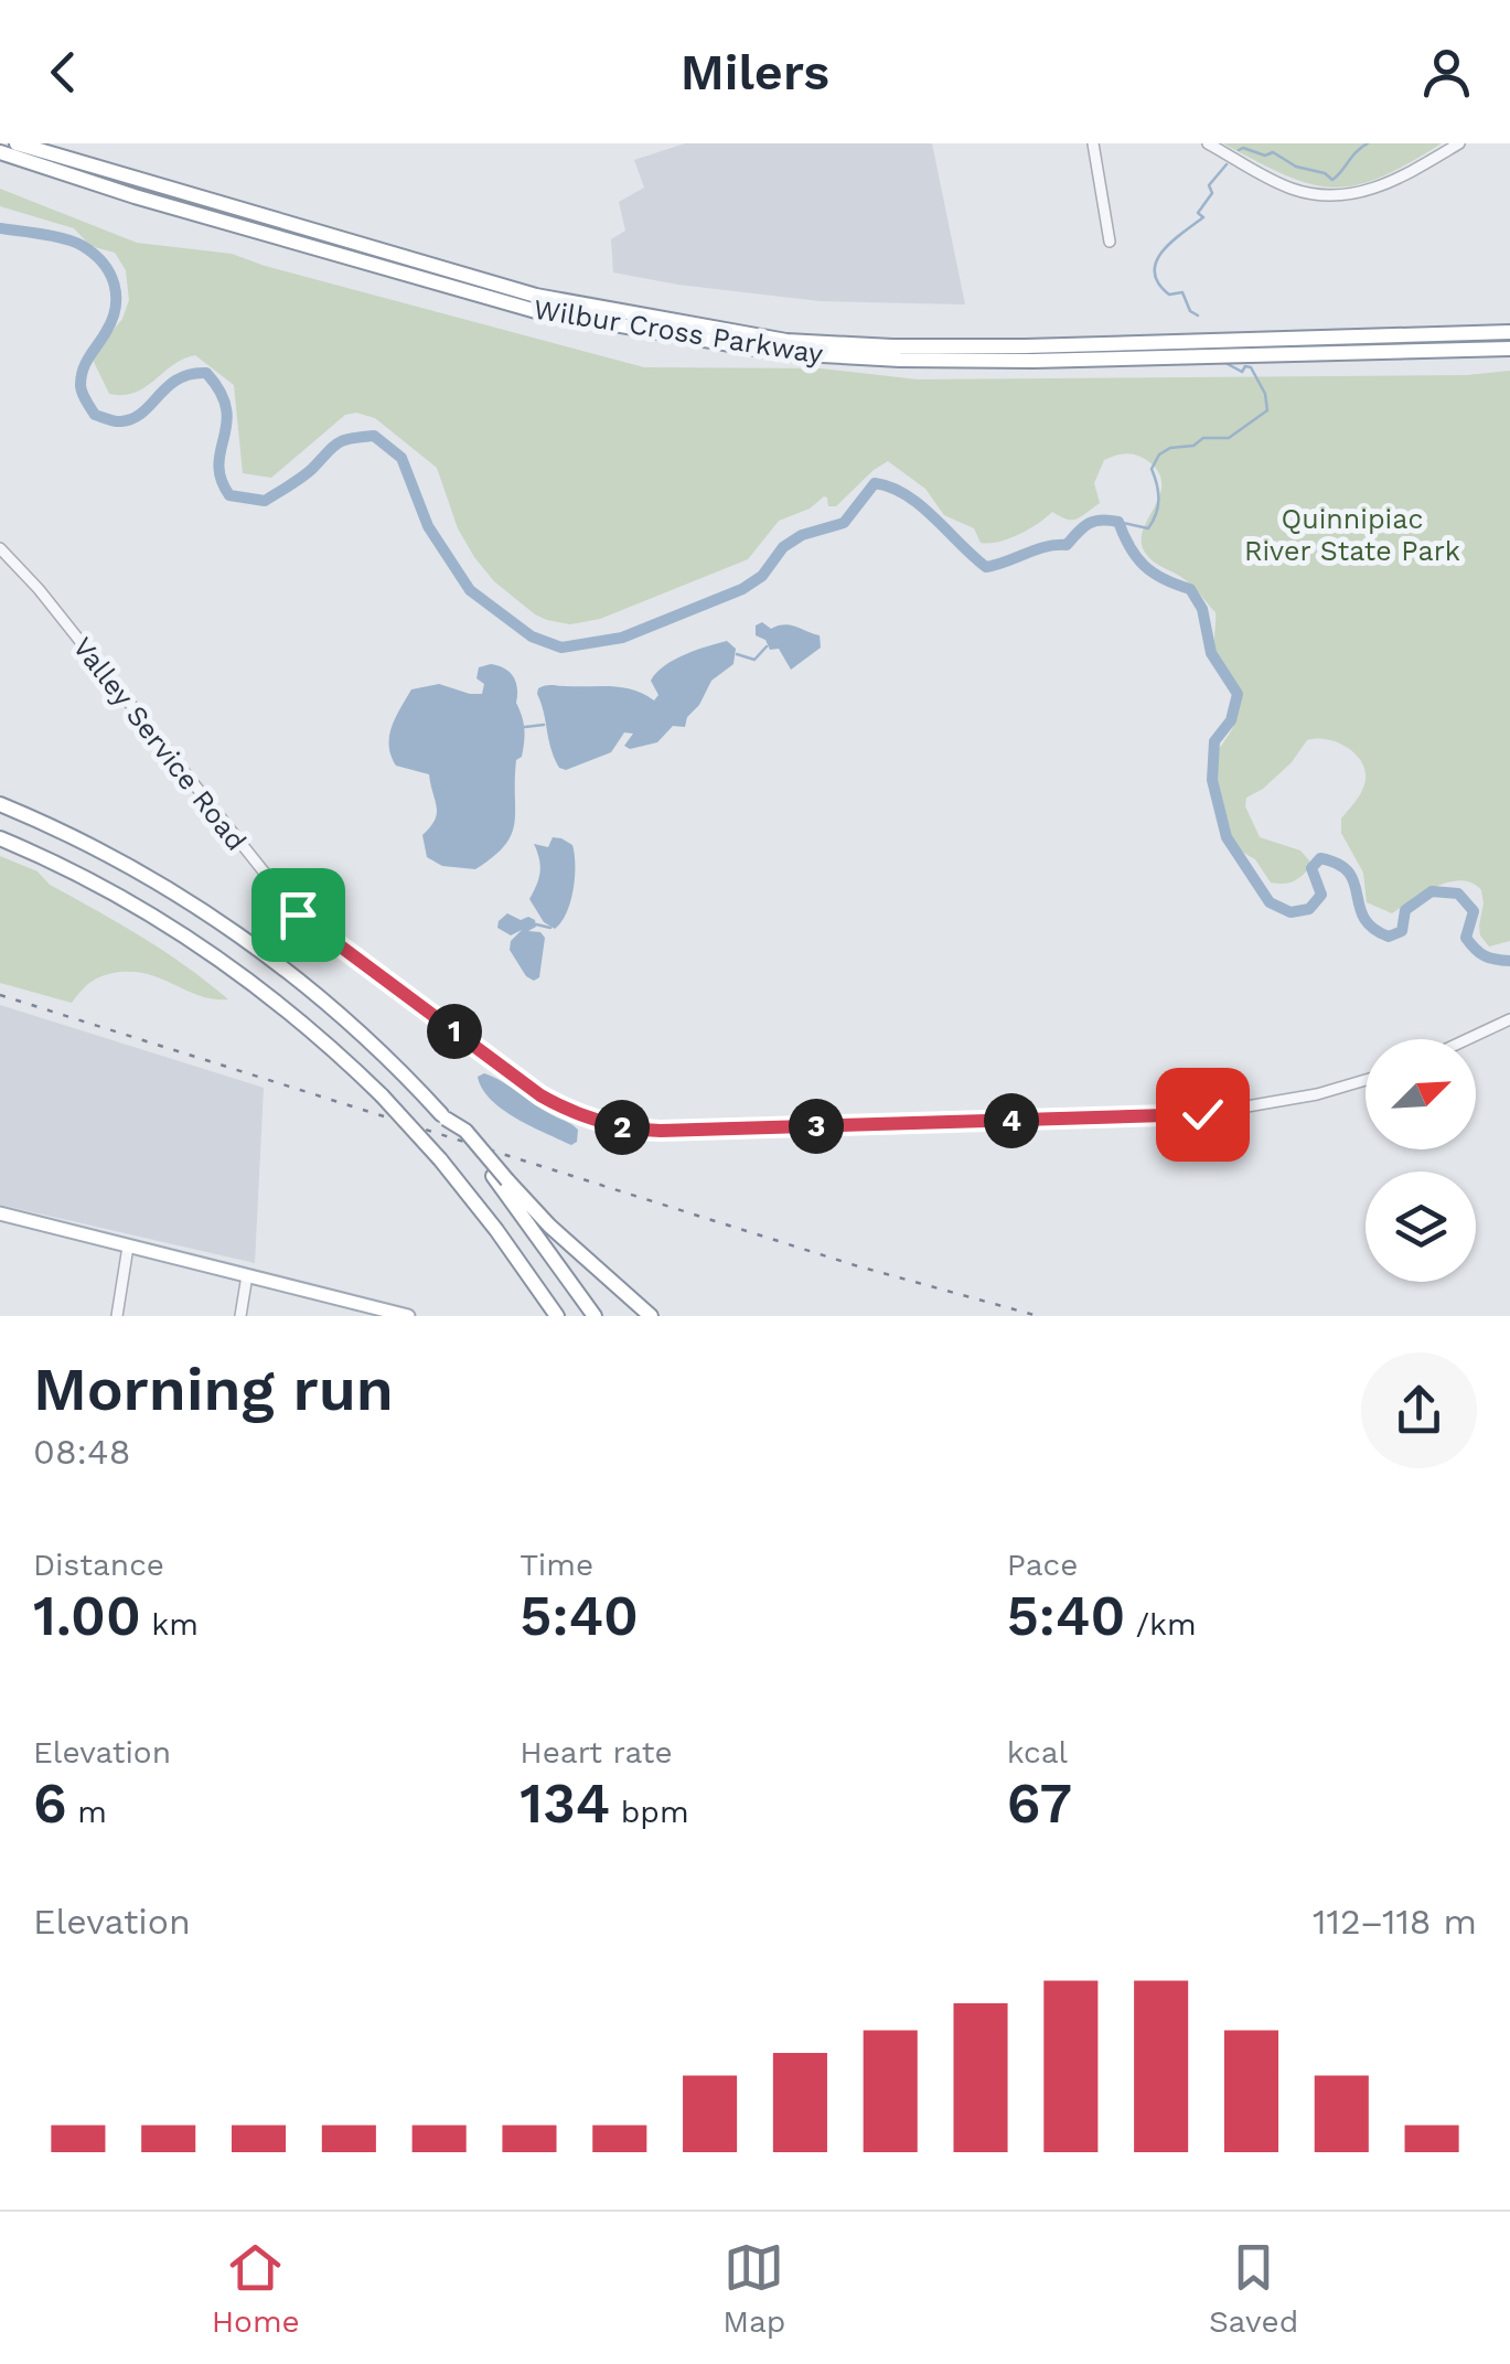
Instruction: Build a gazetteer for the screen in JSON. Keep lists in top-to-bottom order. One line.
{"streets":{"highway":["Wilbur Cross Parkway"],"street":["Valley Service Road"]},"parks":["Quinnipiac River State Park"],"north":"top right","page":{"header":"Milers","pins":["1","4","3","2"],"heading":["Morning run","08:48"],"stats":[["Distance","1.00 km"],["Time","5:40"],["Pace","5:40 /km"],["Elevation","6 m"],["Heart rate","134 bpm"],["kcal","67"]],"chart":["Elevation","112–118 m"],"tabs":["Home","Map","Saved"]}}
